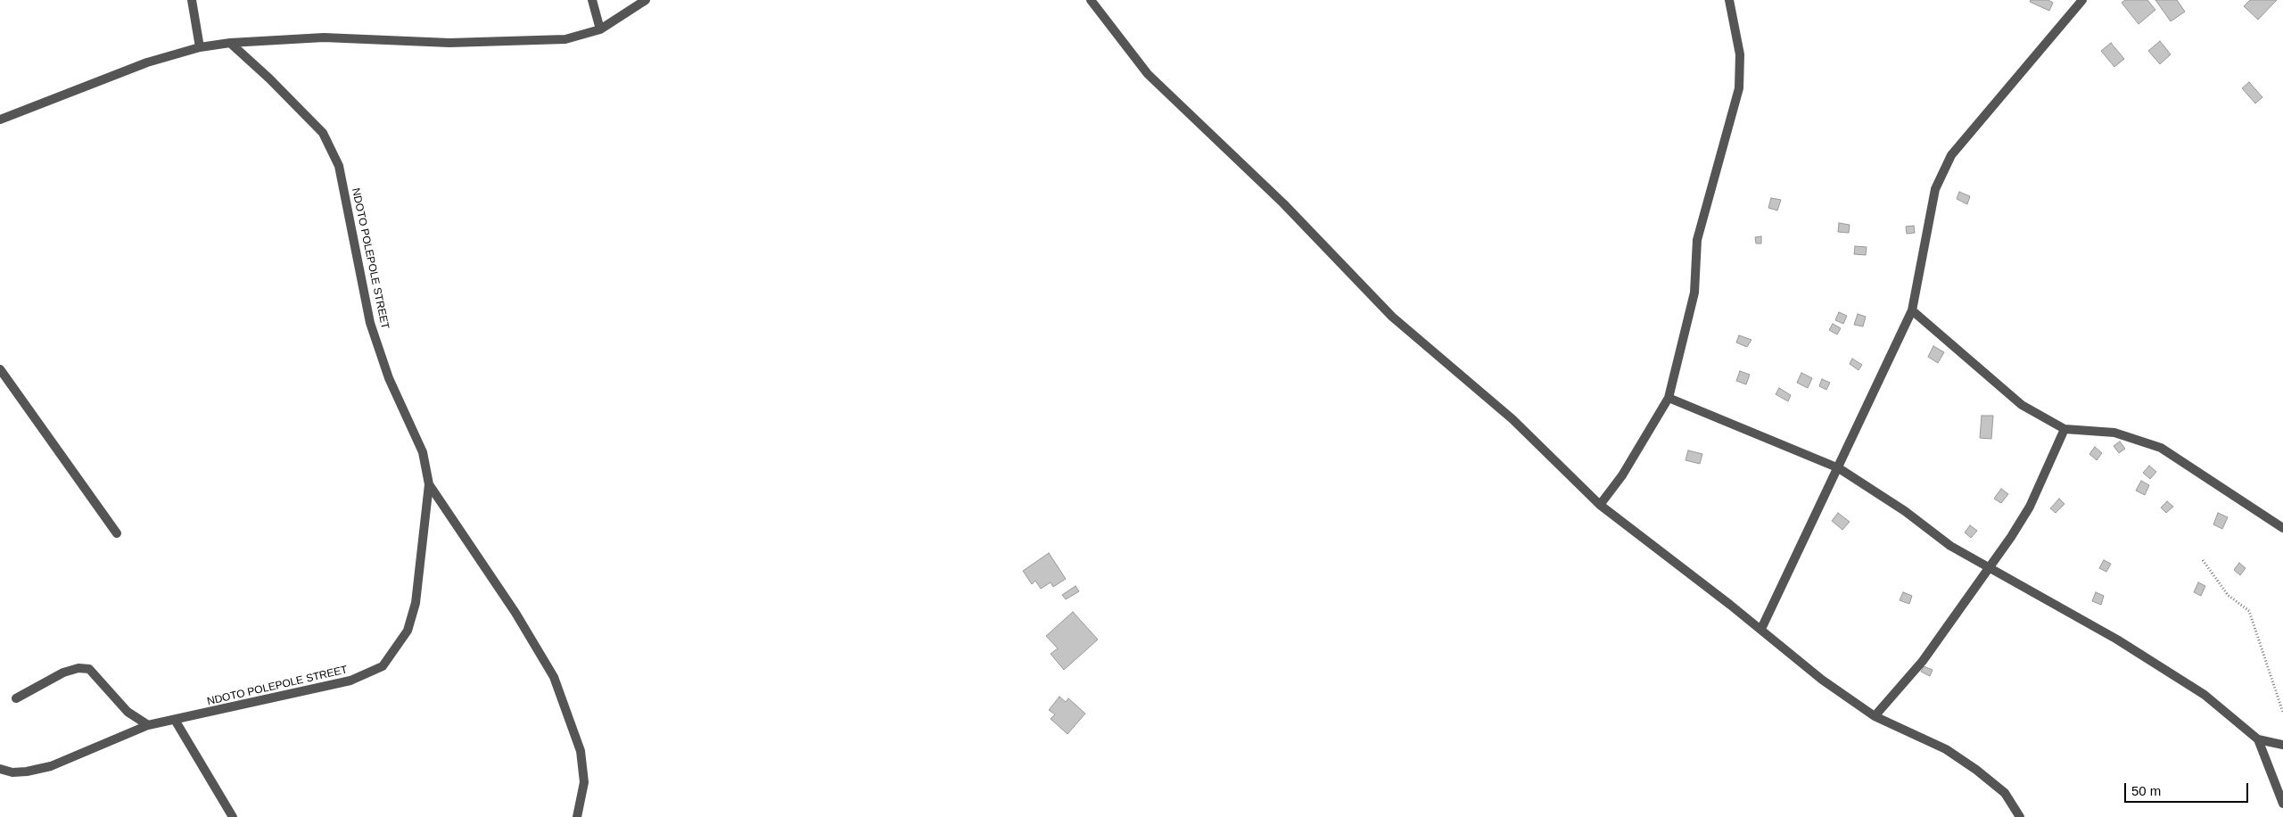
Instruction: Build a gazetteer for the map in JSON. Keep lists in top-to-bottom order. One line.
{"streets":{"street":["NDOTO POLEPOLE STREET"]},"scale_bar":"50 m"}
